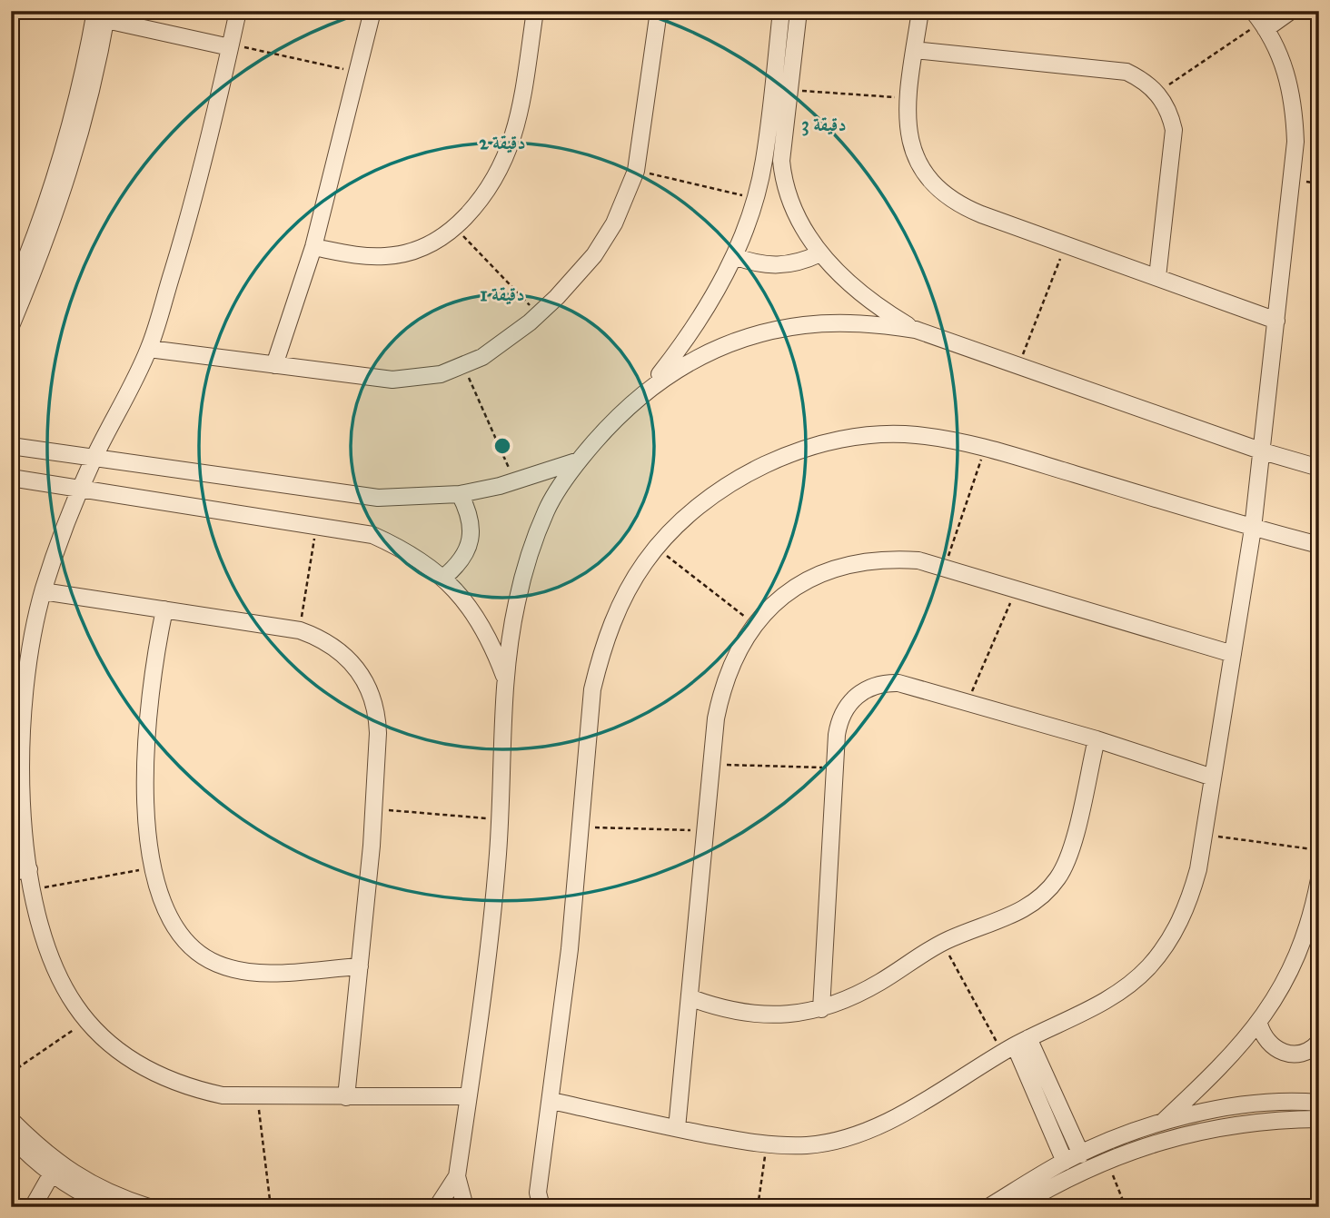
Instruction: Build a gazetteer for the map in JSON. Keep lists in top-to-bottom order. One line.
{"rings":["3 دقيقة","2 دقيقة","1 دقيقة"]}
